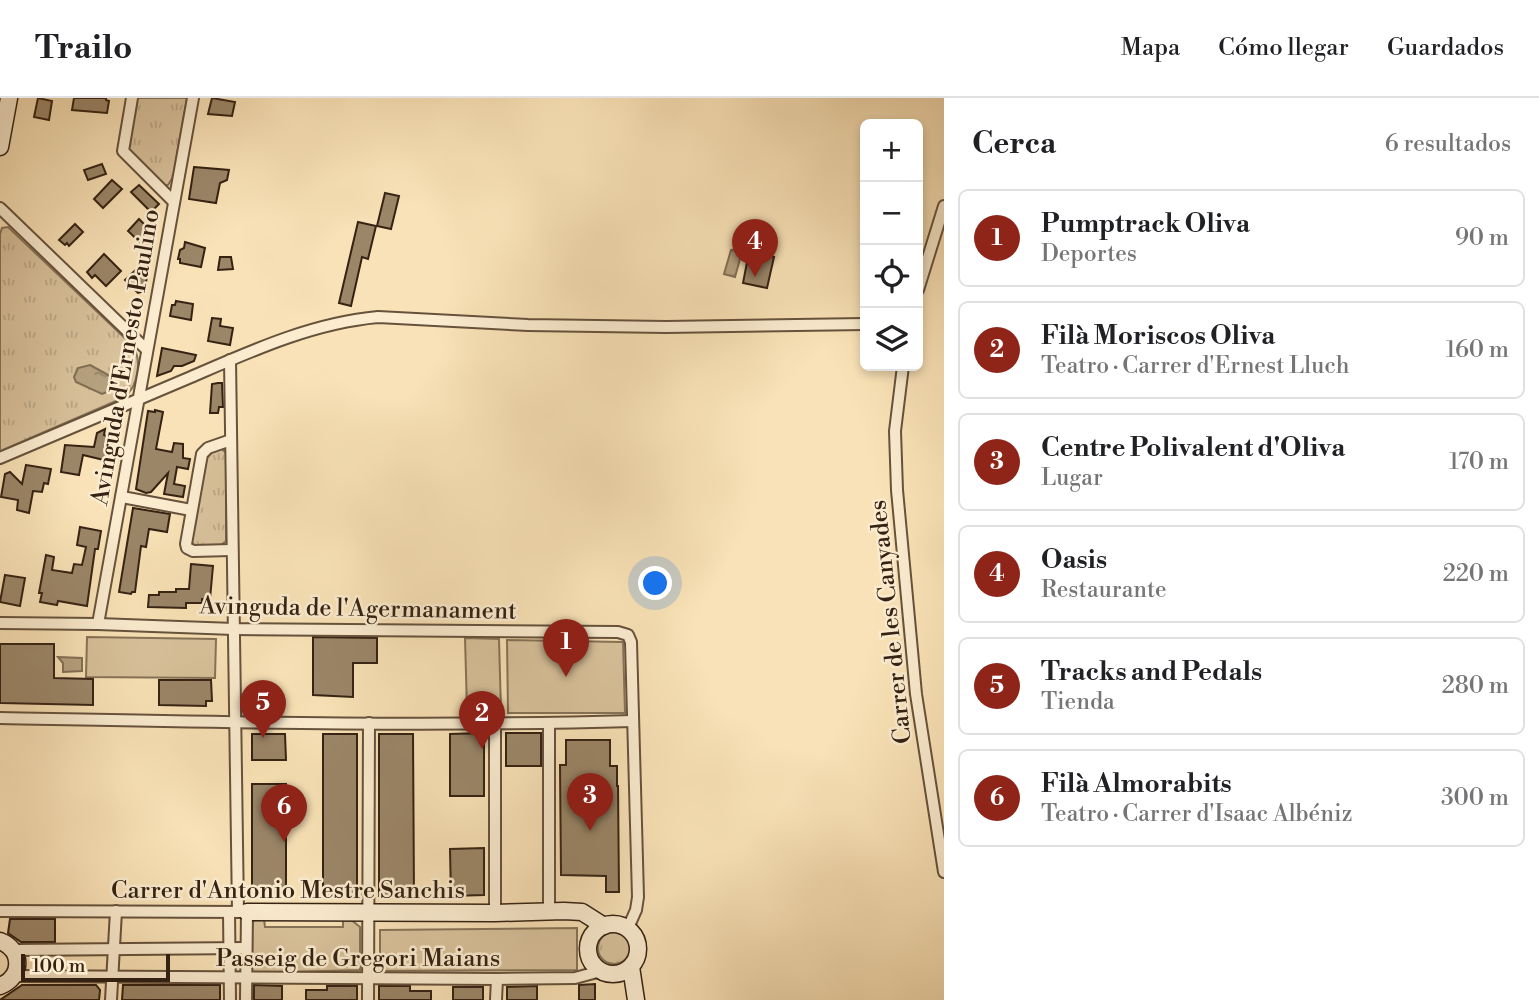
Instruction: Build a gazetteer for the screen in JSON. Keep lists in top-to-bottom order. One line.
{"streets":{"street":["Avinguda d'Ernesto Paulino","Avinguda de l'Agermanament","Carrer de les Canyades","Carrer d'Antonio Mestre Sanchis","Passeig de Gregori Maians"]},"crossings":[["Avinguda d'Ernesto Paulino","Avinguda de l'Agermanament"],["Carrer d'Antonio Mestre Sanchis","Passeig de Gregori Maians"]],"scale_bar":"100 m","page":{"header":"Trailo","nav":["Mapa","Cómo llegar","Guardados"],"heading":["Cerca","6 resultados"],"map_buttons":["+","−"],"list":[{"mark":"1","name":"Pumptrack Oliva","note":"Deportes","value":"90 m"},{"mark":"2","name":"Filà Moriscos Oliva","note":"Teatro · Carrer d'Ernest Lluch","value":"160 m"},{"mark":"3","name":"Centre Polivalent d'Oliva","note":"Lugar","value":"170 m"},{"mark":"4","name":"Oasis","note":"Restaurante","value":"220 m"},{"mark":"5","name":"Tracks and Pedals","note":"Tienda","value":"280 m"},{"mark":"6","name":"Filà Almorabits","note":"Teatro · Carrer d'Isaac Albéniz","value":"300 m"}],"pins":["4","1","5","2","3","6"],"scale":"100 m"}}
